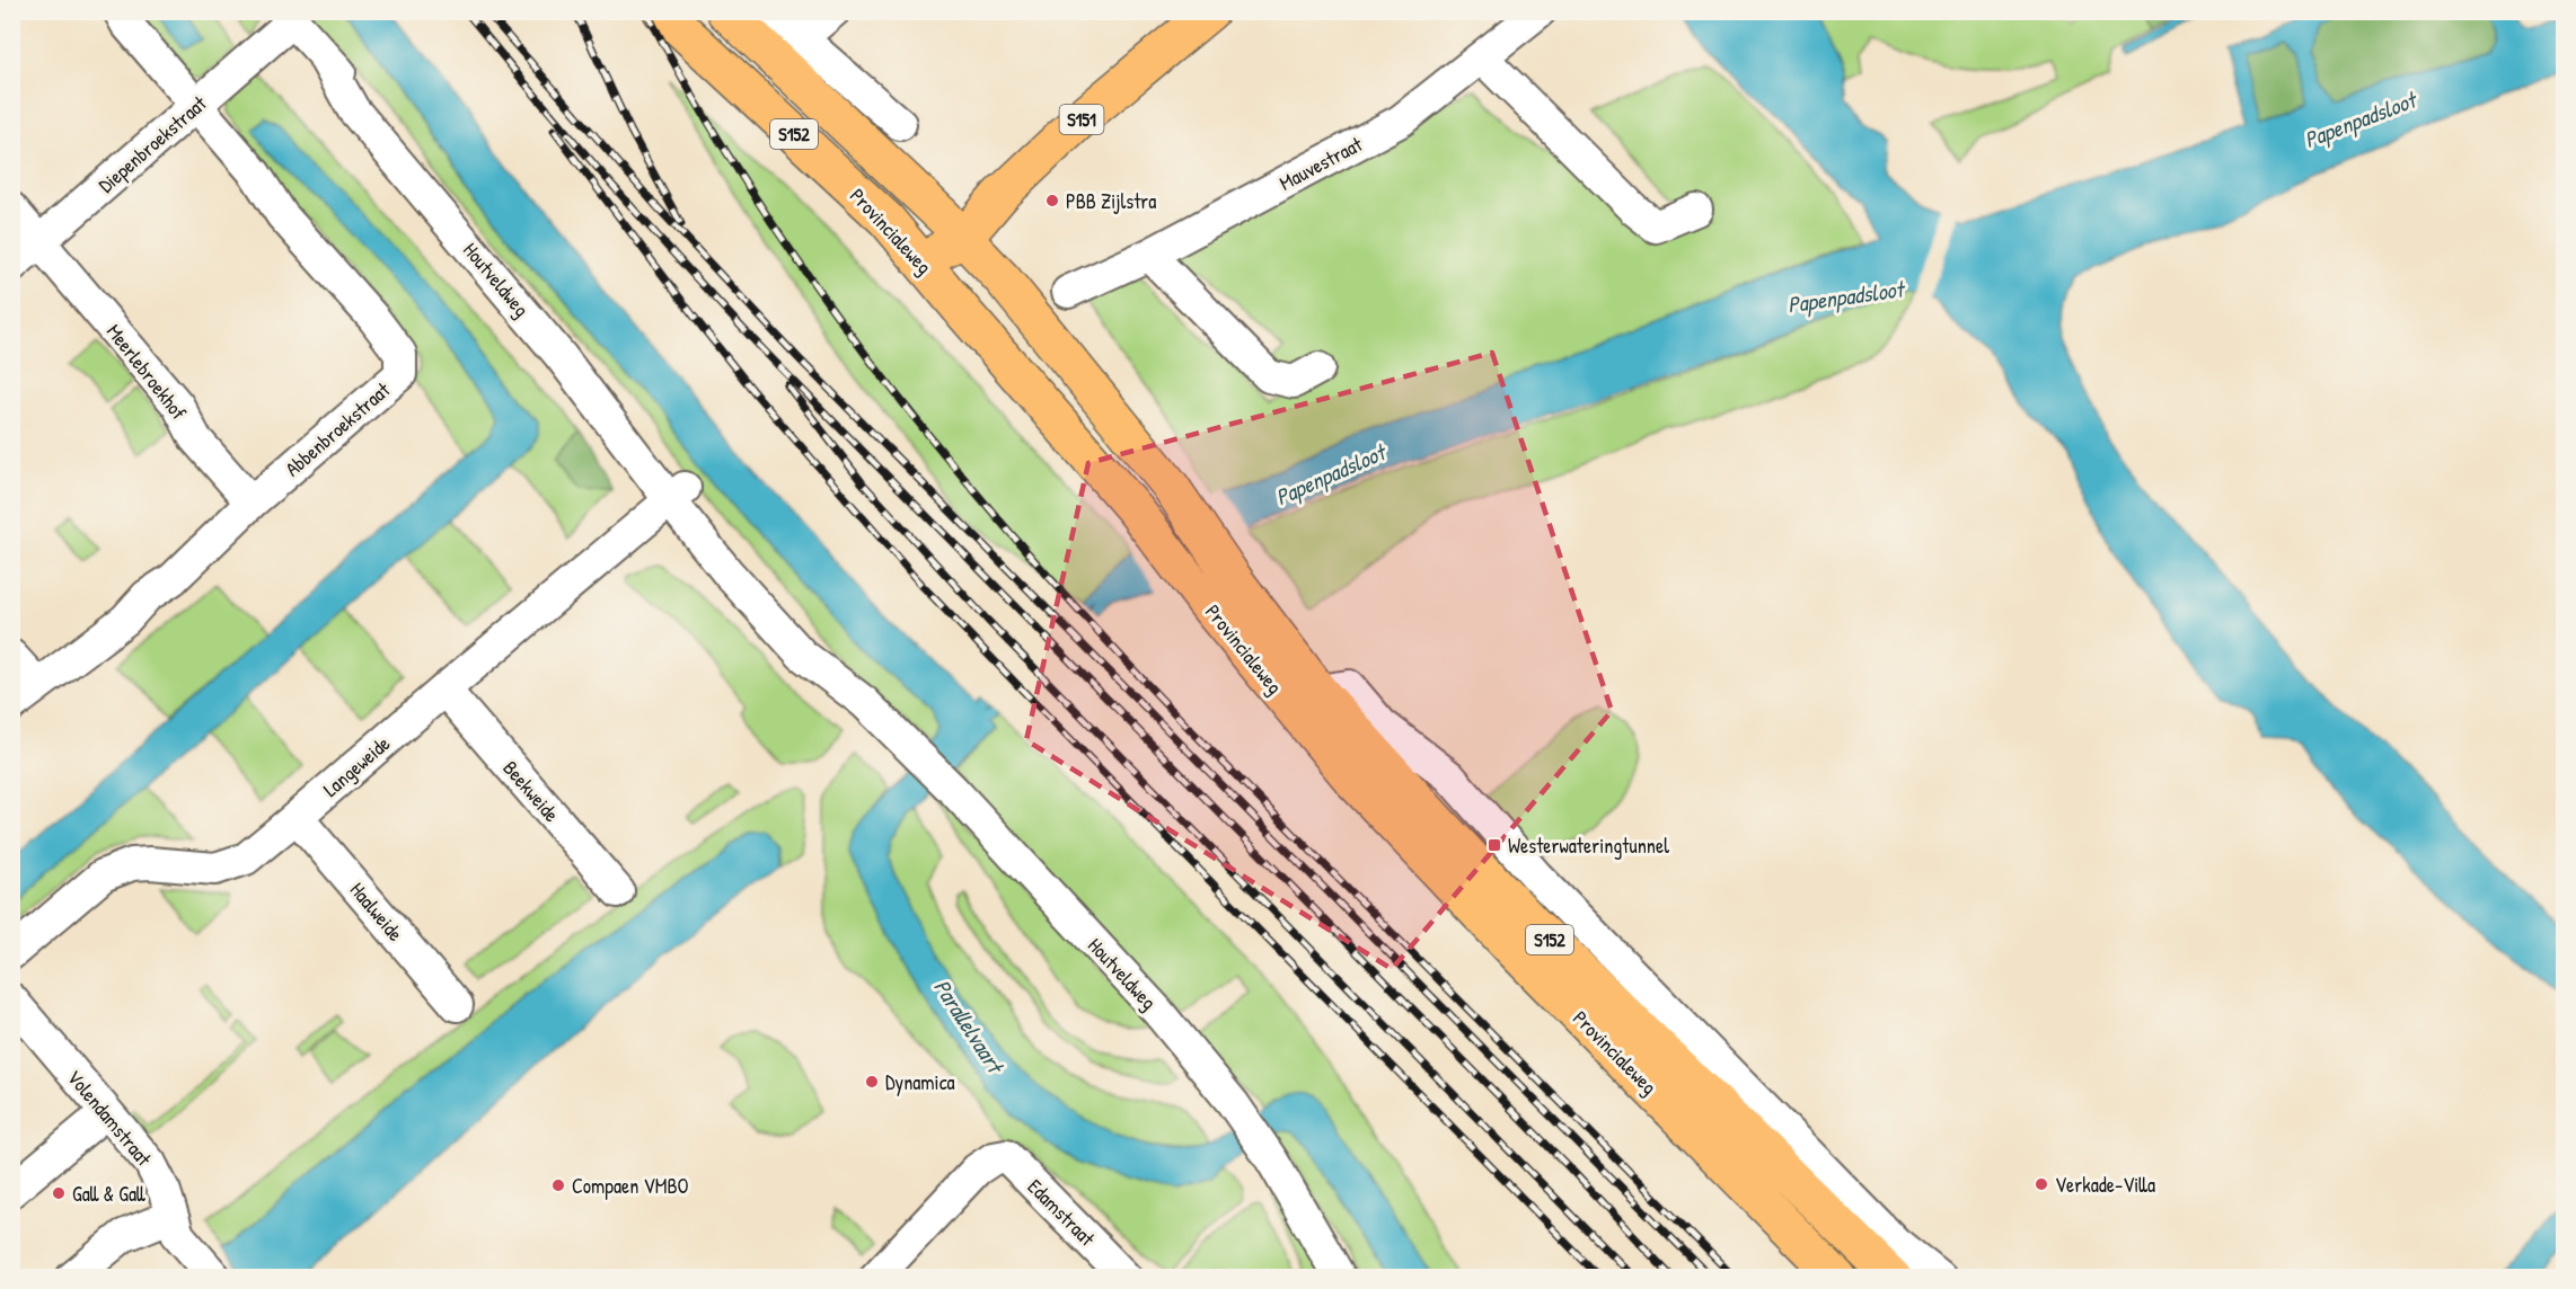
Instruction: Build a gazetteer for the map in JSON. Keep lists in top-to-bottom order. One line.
{"streets":{"main road":["S151","S152","Provincialeweg"],"street":["Diepenbroekstraat","Mauvestraat","Houtveldweg","Meerlebroekhof","Abbenbroekstraat","Langeweide","Beekweide","Haalweide","Volendamstraat","Edamstraat"]},"crossings":[["S151","Provincialeweg"],["Diepenbroekstraat","Houtveldweg"],["Diepenbroekstraat","Meerlebroekhof"],["Diepenbroekstraat","Abbenbroekstraat"],["Houtveldweg","Langeweide"],["Meerlebroekhof","Abbenbroekstraat"],["Langeweide","Beekweide"],["Langeweide","Haalweide"]],"water":["Papenpadsloot","Parallelvaart"],"places":{"other":["PBB Zijlstra","Dynamica","Verkade-Villa","Compaen VMBO","Gall & Gall"],"transit":["Westerwateringtunnel"]}}
